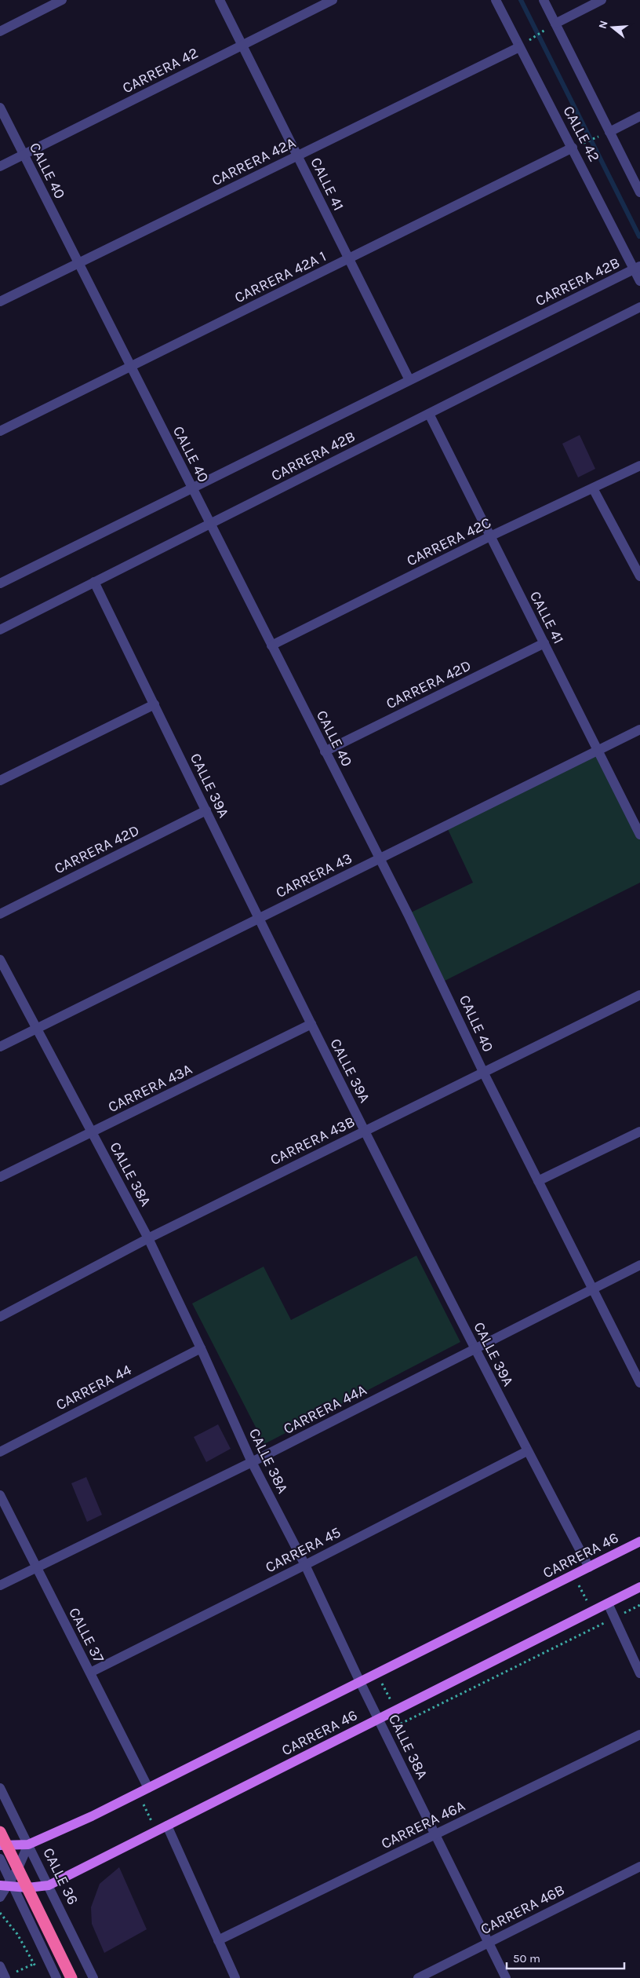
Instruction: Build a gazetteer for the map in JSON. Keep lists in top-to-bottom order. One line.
{"streets":{"main road":["CARRERA 46"],"street":["CARRERA 42","CALLE 42","CARRERA 42A","CALLE 40","CALLE 41","CARRERA 42A 1","CARRERA 42B","CARRERA 42C","CARRERA 42D","CALLE 39A","CARRERA 43","CARRERA 43A","CARRERA 43B","CALLE 38A","CARRERA 44","CARRERA 44A","CARRERA 45","CALLE 37","CARRERA 46A","CALLE 36","CARRERA 46B"]},"crossings":[["CARRERA 42","CALLE 40"],["CARRERA 42","CALLE 41"],["CALLE 42","CARRERA 42A"],["CALLE 42","CARRERA 42A 1"],["CALLE 42","CARRERA 42B"],["CARRERA 42A","CALLE 40"],["CARRERA 42A","CALLE 41"],["CALLE 40","CARRERA 42A 1"],["CALLE 40","CARRERA 42B"],["CALLE 40","CARRERA 42C"],["CALLE 40","CARRERA 42D"],["CALLE 40","CARRERA 43"],["CALLE 40","CARRERA 43B"],["CALLE 40","CARRERA 44A"],["CALLE 41","CARRERA 42A 1"],["CALLE 41","CARRERA 42B"],["CALLE 41","CARRERA 42C"],["CALLE 41","CARRERA 42D"],["CALLE 41","CARRERA 43"],["CARRERA 42B","CALLE 39A"],["CARRERA 42D","CALLE 39A"],["CALLE 39A","CARRERA 43"],["CALLE 39A","CARRERA 43A"],["CALLE 39A","CARRERA 43B"],["CALLE 39A","CARRERA 44A"],["CALLE 39A","CARRERA 45"],["CALLE 39A","CARRERA 46"],["CARRERA 43","CALLE 38A"],["CARRERA 43A","CALLE 38A"],["CARRERA 43B","CALLE 38A"],["CALLE 38A","CARRERA 44"],["CALLE 38A","CARRERA 44A"],["CALLE 38A","CARRERA 45"],["CALLE 38A","CARRERA 46"],["CALLE 38A","CARRERA 46A"],["CALLE 38A","CARRERA 46B"],["CARRERA 44A","CALLE 37"],["CARRERA 45","CALLE 37"],["CARRERA 46","CALLE 37"],["CARRERA 46","CALLE 36"]],"scale_bar":"50 m","north":"left"}
